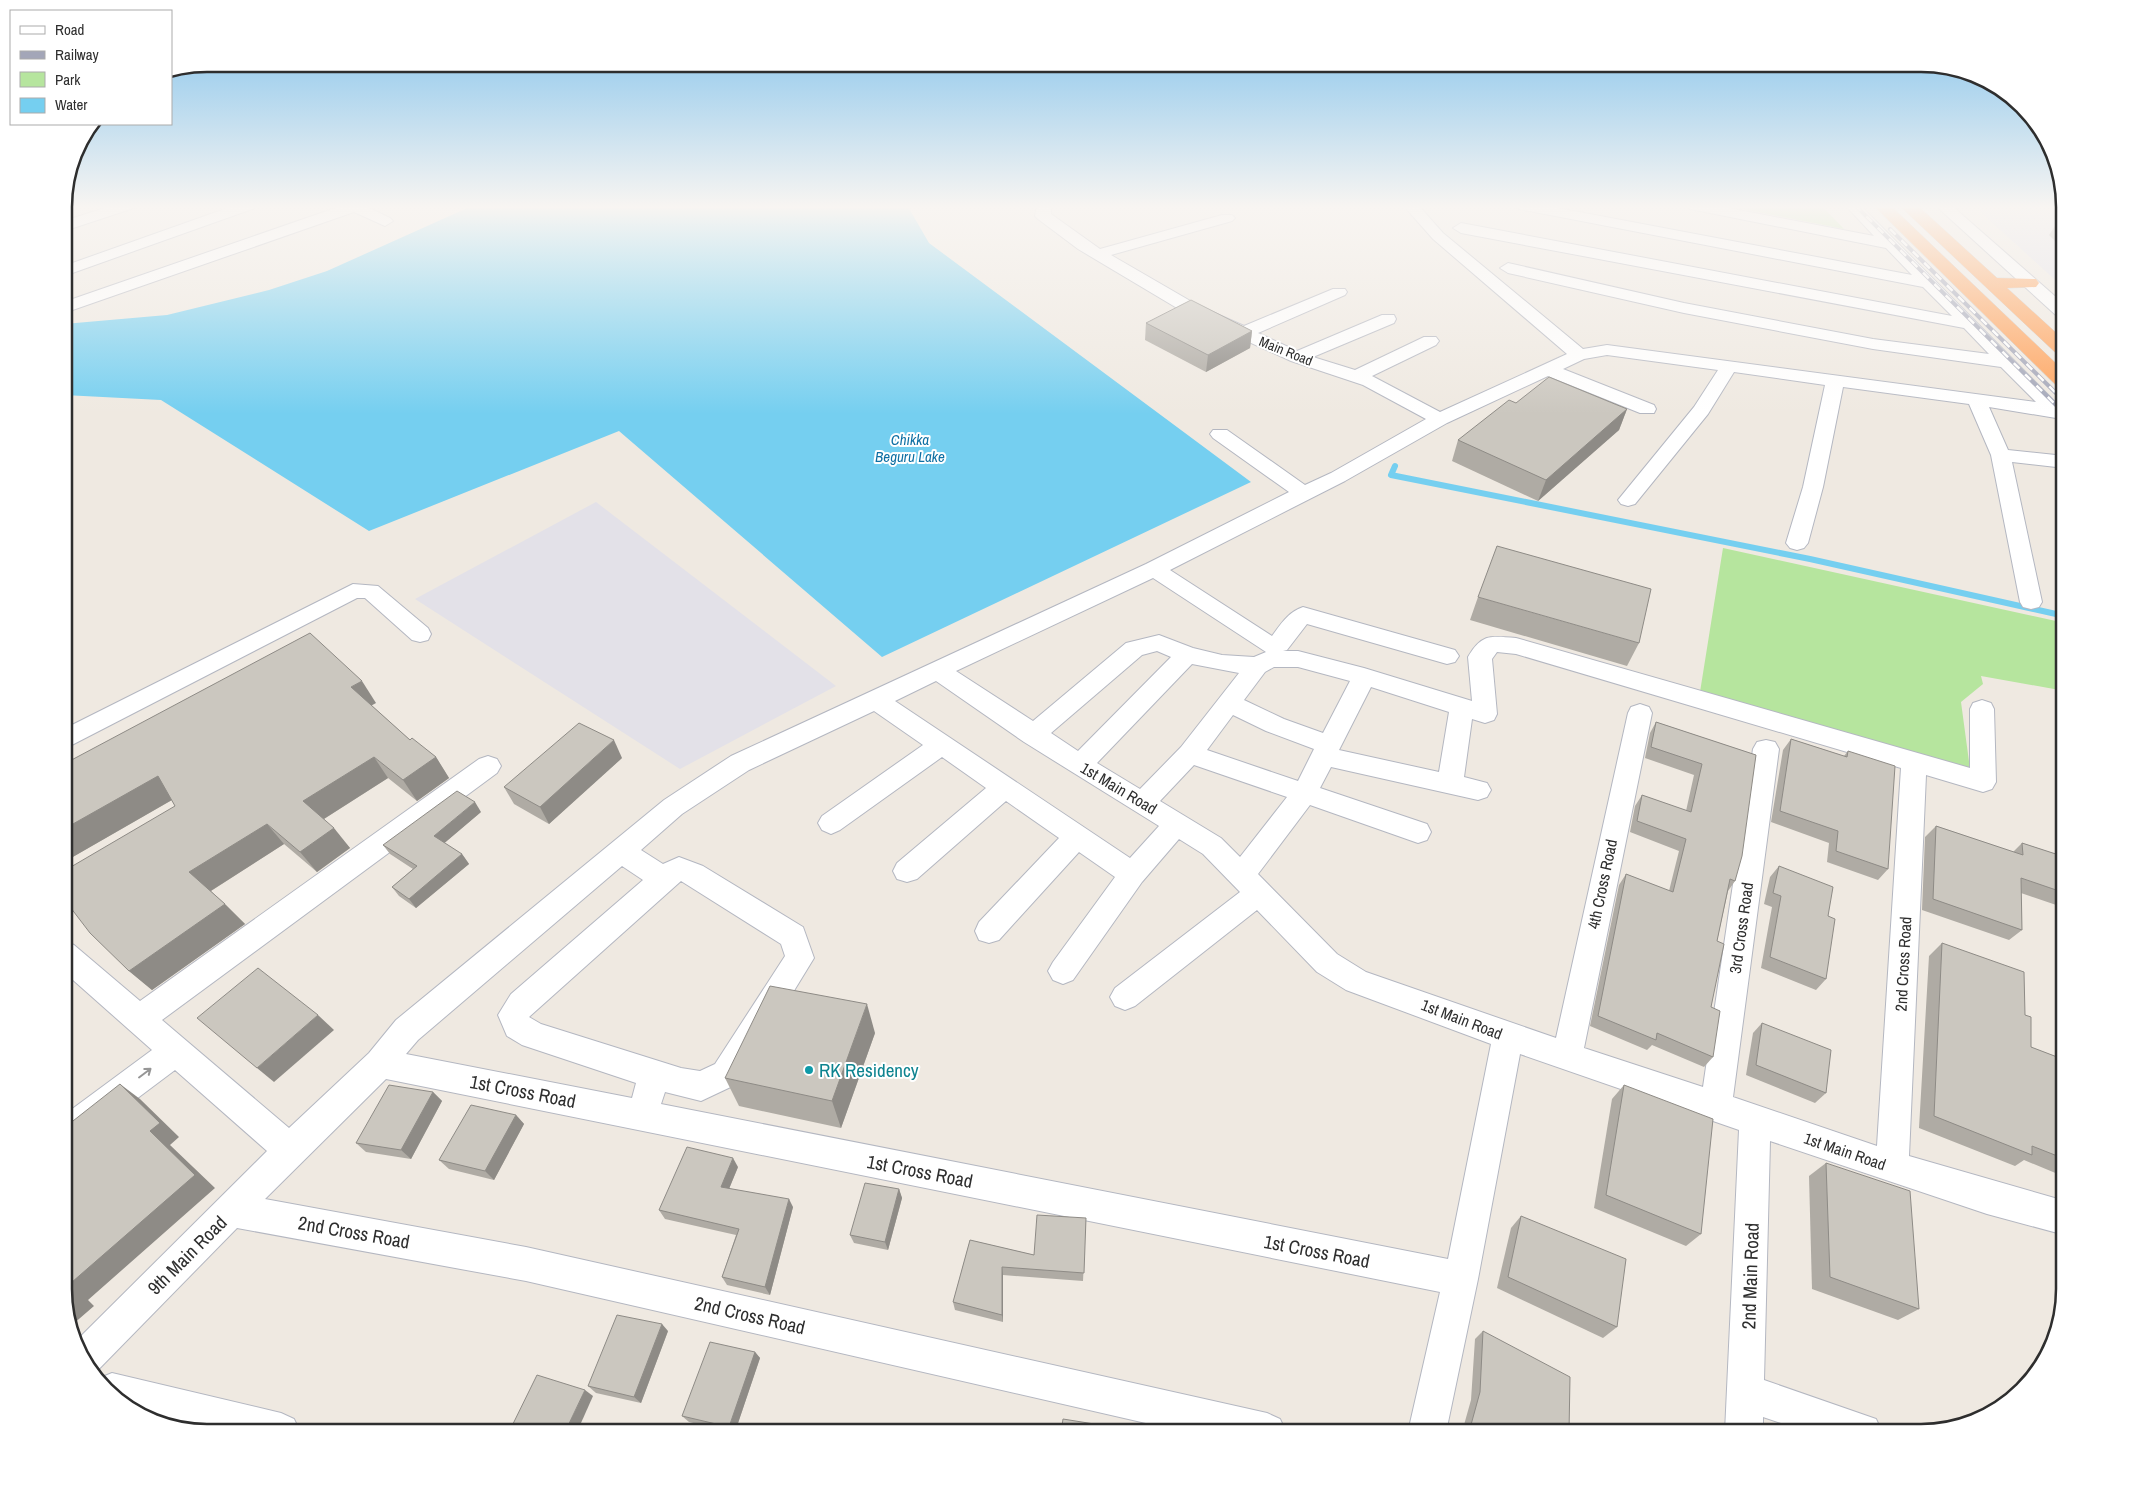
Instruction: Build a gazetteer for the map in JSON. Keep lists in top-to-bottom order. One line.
{"streets":{"street":["Main Road","1st Main Road","4th Cross Road","3rd Cross Road","2nd Cross Road","1st Cross Road","9th Main Road","2nd Main Road"]},"crossings":[["Main Road","9th Main Road"],["1st Main Road","4th Cross Road"],["1st Main Road","3rd Cross Road"],["1st Main Road","2nd Cross Road"],["1st Main Road","9th Main Road"],["1st Main Road","2nd Main Road"],["2nd Cross Road","9th Main Road"],["1st Cross Road","9th Main Road"]],"water":["Chikka Beguru Lake"],"places":["RK Residency"],"legend":["Road","Railway","Park","Water"]}
